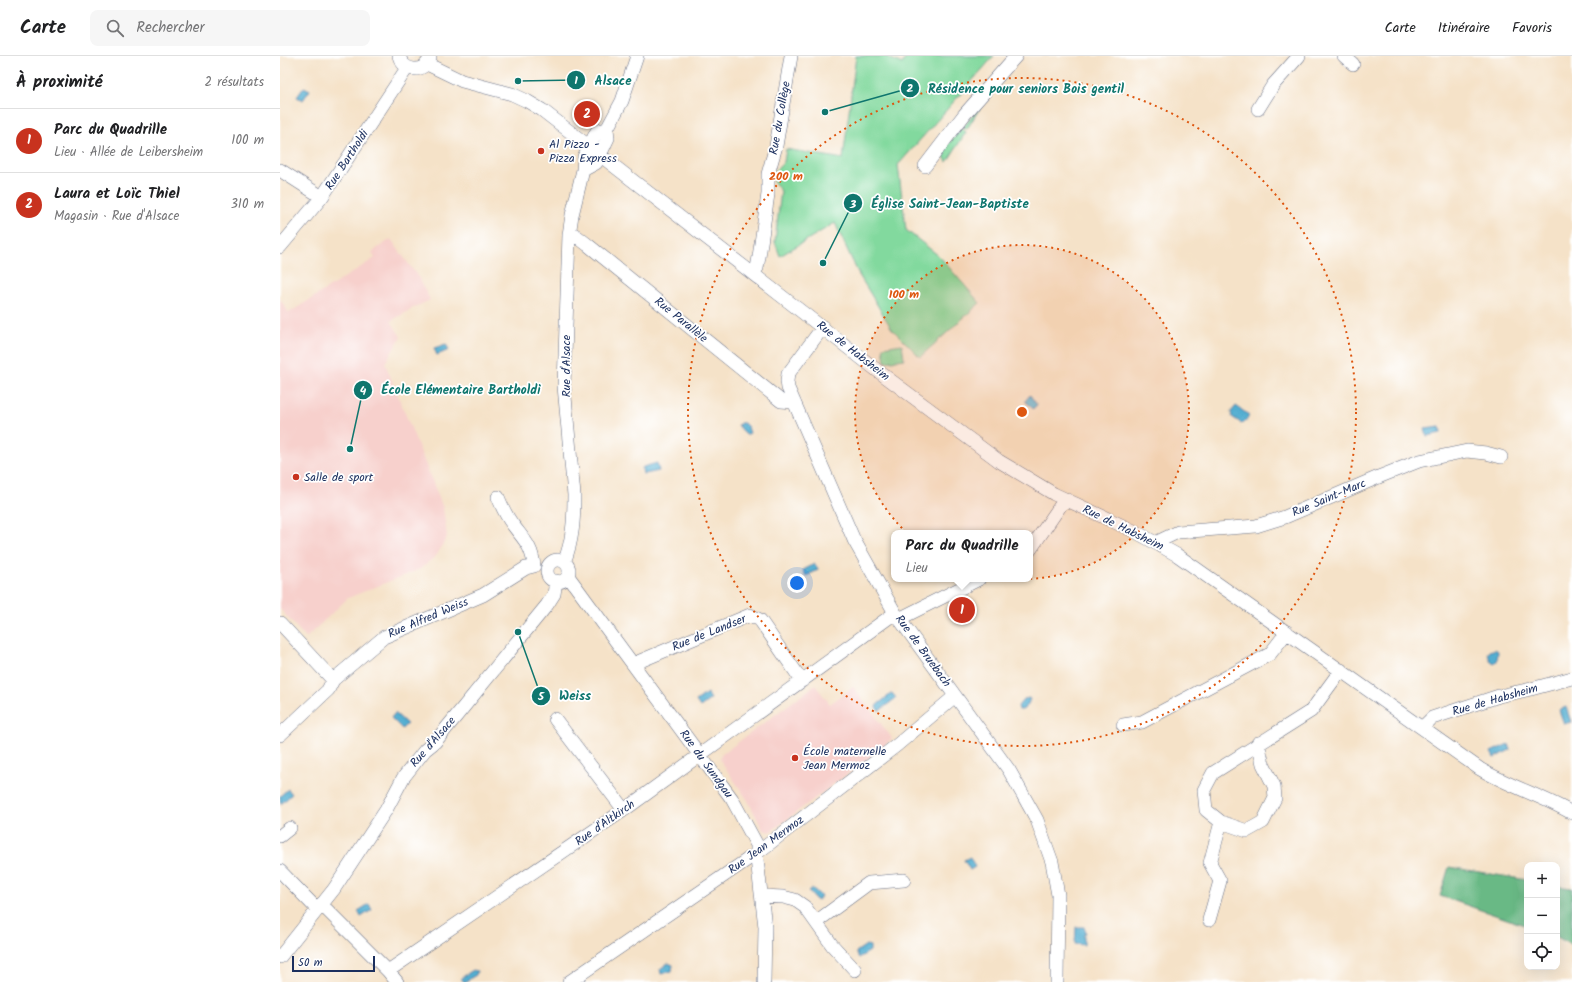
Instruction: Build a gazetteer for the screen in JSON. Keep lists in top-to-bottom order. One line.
{"streets":{"street":["Rue du Collège","Rue Bartholdi","Rue Parallèle","Rue de Habsheim","Rue d'Alsace","Rue Saint-Marc","Rue Alfred Weiss","Rue de Landser","Rue de Bruebach","Rue du Sundgau","Rue d'Altkirch","Rue Jean Mermoz"]},"crossings":[["Rue du Collège","Rue de Habsheim"],["Rue Parallèle","Rue d'Alsace"],["Rue Parallèle","Rue de Bruebach"],["Rue de Habsheim","Rue d'Alsace"],["Rue de Habsheim","Rue Saint-Marc"],["Rue de Habsheim","Rue de Bruebach"],["Rue d'Alsace","Rue du Sundgau"],["Rue de Landser","Rue du Sundgau"],["Rue de Landser","Rue d'Altkirch"],["Rue de Bruebach","Rue d'Altkirch"],["Rue de Bruebach","Rue Jean Mermoz"],["Rue du Sundgau","Rue d'Altkirch"],["Rue du Sundgau","Rue Jean Mermoz"]],"places":["Alsace","Résidence pour seniors Bois gentil","Al Pizzo - Pizza Express","Église Saint-Jean-Baptiste","École Elémentaire Bartholdi","Salle de sport","Weiss","École maternelle Jean Mermoz"],"scale_bar":"50 m","page":{"header":"Carte","search":"Rechercher","nav":["Carte","Itinéraire","Favoris"],"heading":["À proximité","2 résultats"],"pins":["2","1"],"list":[{"mark":"1","name":"Parc du Quadrille","note":"Lieu · Allée de Leibersheim","value":"100 m"},{"mark":"2","name":"Laura et Loïc Thiel","note":"Magasin · Rue d'Alsace","value":"310 m"}],"popup":["Parc du Quadrille","Lieu"],"map_buttons":["+","−"],"scale":"50 m"},"rings":["200 m","100 m"]}
